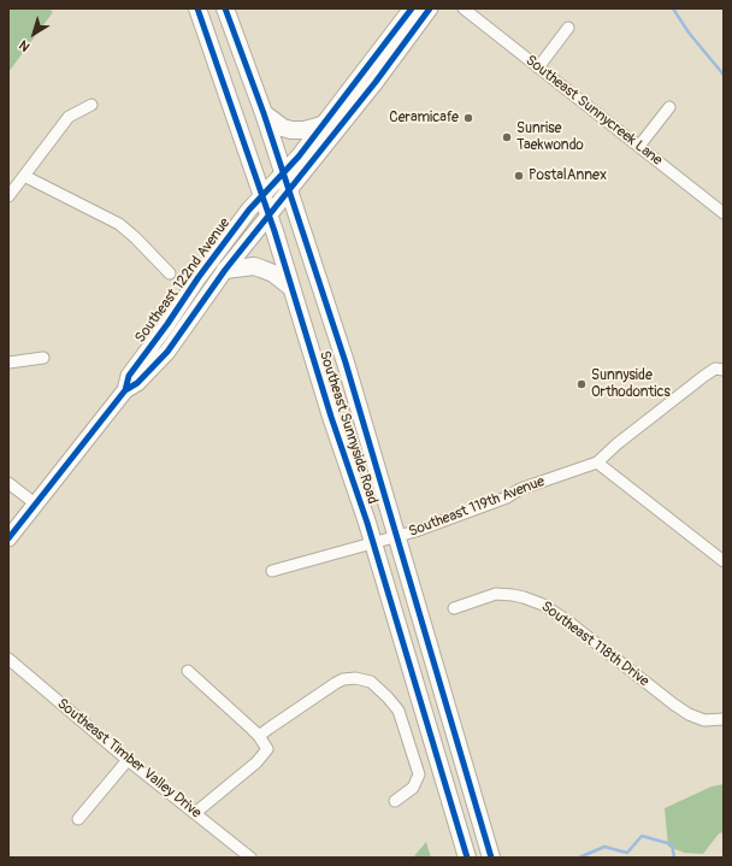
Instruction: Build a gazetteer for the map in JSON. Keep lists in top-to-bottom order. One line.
{"streets":{"main road":["Southeast 122nd Avenue","Southeast Sunnyside Road"],"street":["Southeast Sunnycreek Lane","Southeast 119th Avenue","Southeast 118th Drive","Southeast Timber Valley Drive"]},"crossings":[["Southeast 122nd Avenue","Southeast Sunnyside Road"],["Southeast Sunnyside Road","Southeast 119th Avenue"]],"places":["Ceramicafe","Sunrise Taekwondo","PostalAnnex","Sunnyside Orthodontics"],"north":"bottom left"}
